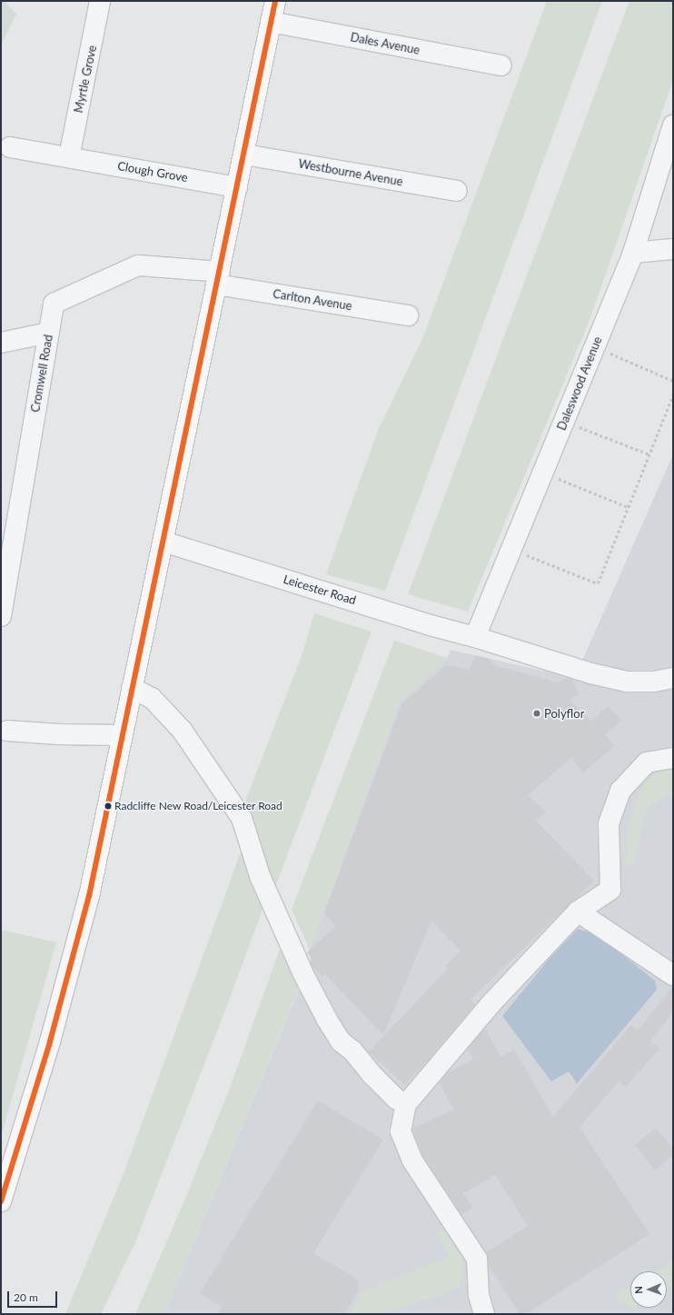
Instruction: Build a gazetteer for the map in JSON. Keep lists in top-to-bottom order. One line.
{"streets":{"street":["Dales Avenue","Myrtle Grove","Clough Grove","Westbourne Avenue","Carlton Avenue","Cromwell Road","Daleswood Avenue","Leicester Road"]},"crossings":[["Myrtle Grove","Clough Grove"],["Carlton Avenue","Cromwell Road"],["Daleswood Avenue","Leicester Road"]],"places":["Polyflor","Radcliffe New Road/Leicester Road"],"scale_bar":"20 m","north":"left"}
